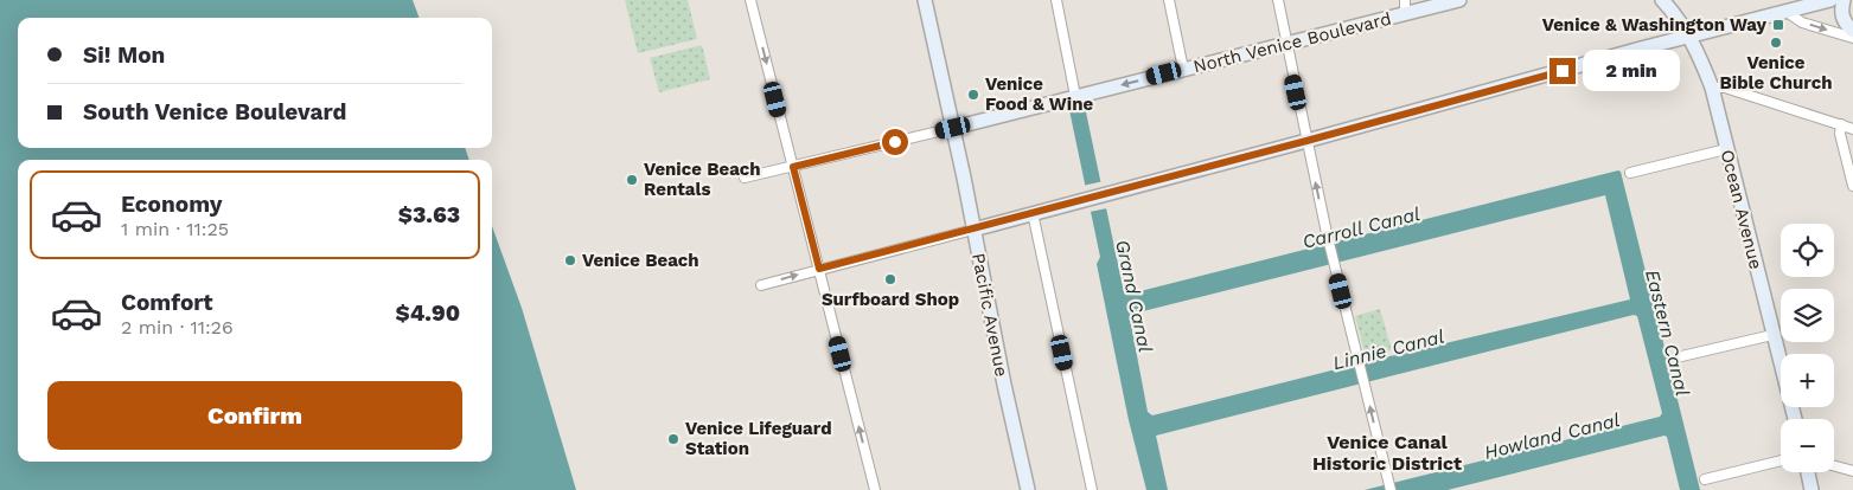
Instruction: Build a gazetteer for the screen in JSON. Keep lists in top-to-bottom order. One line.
{"streets":{"main road":["North Venice Boulevard","Ocean Avenue","Pacific Avenue"]},"crossings":[["North Venice Boulevard","Pacific Avenue"]],"districts":["Venice Canal Historic District"],"water":["Carroll Canal","Grand Canal","Eastern Canal","Linnie Canal","Howland Canal"],"places":{"transit":["Venice & Washington Way"],"other":["Venice Bible Church","Venice Food & Wine","Venice Beach Rentals","Venice Beach","Surfboard Shop","Venice Lifeguard Station"]},"page":{"banner":["Si! Mon","South Venice Boulevard"],"bubble":"2 min","list":[{"name":"Economy","note":"1 min · 11:25","value":"$3.63"},{"name":"Comfort","note":"2 min · 11:26","value":"$4.90"}],"map_buttons":["+","−"],"buttons":"Confirm"}}
